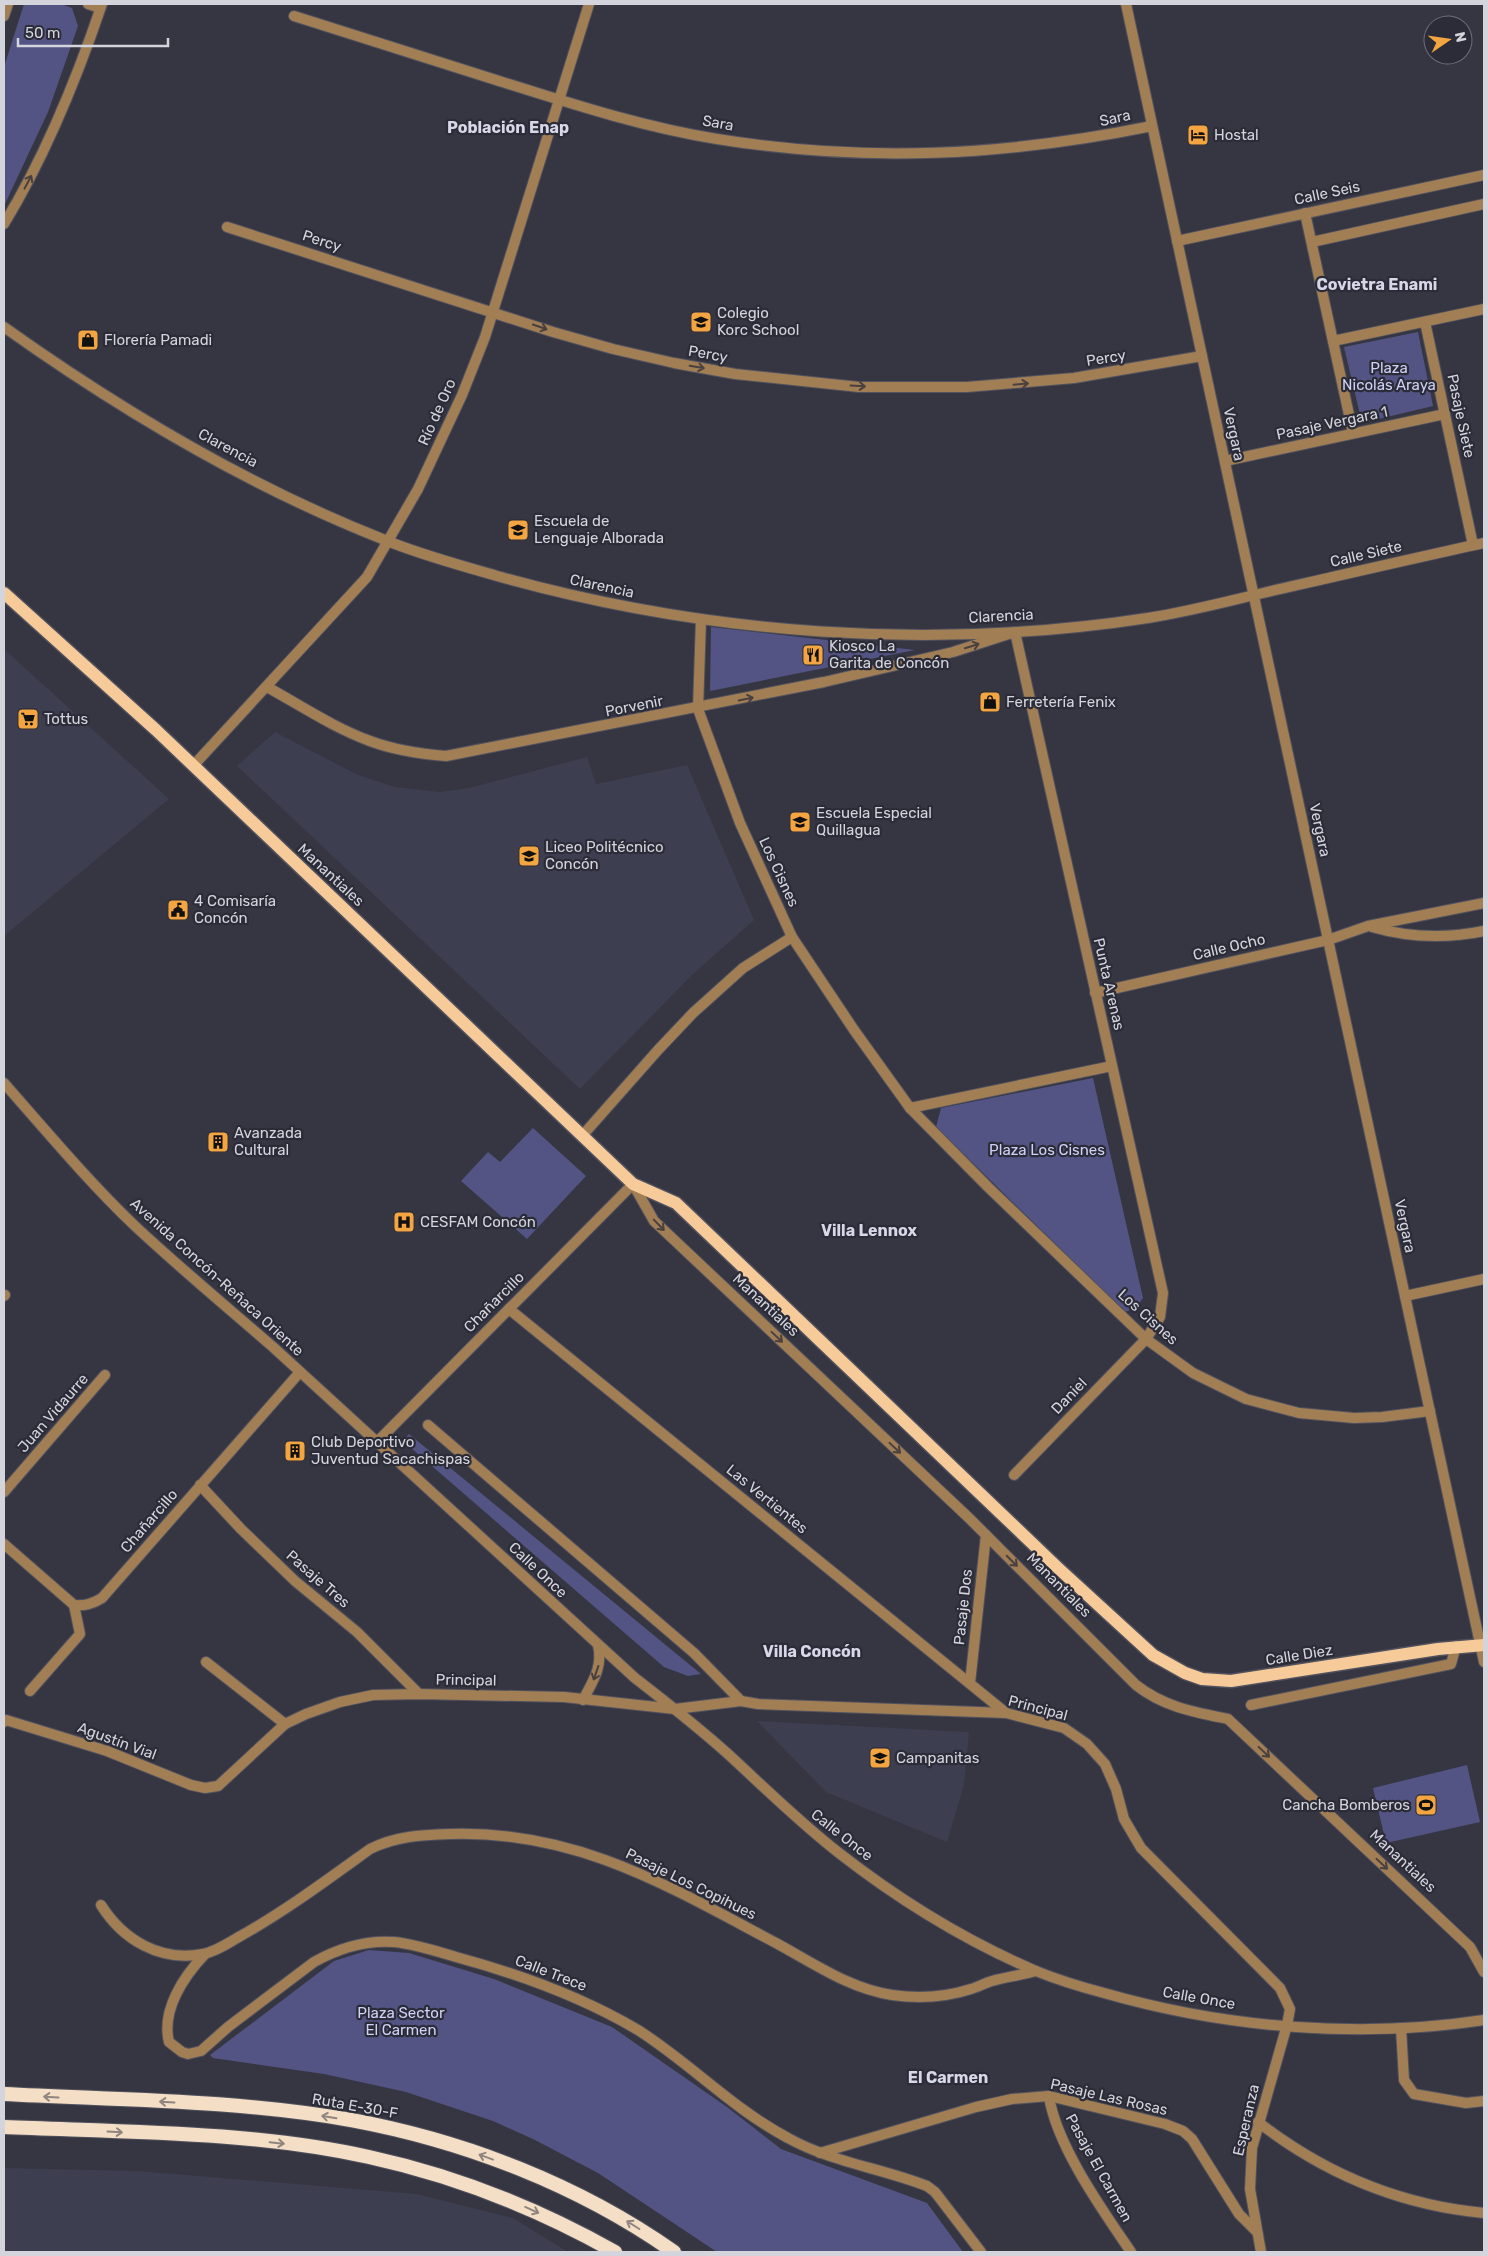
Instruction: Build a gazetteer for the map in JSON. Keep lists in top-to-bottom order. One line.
{"streets":{"highway":["Ruta E-30-F"],"main road":["Manantiales","Calle Diez"],"street":["Sara","Calle Seis","Percy","Río de Oro","Pasaje Siete","Pasaje Vergara 1","Vergara","Clarencia","Calle Siete","Porvenir","Los Cisnes","Calle Ocho","Punta Arenas","Avenida Concón-Reñaca Oriente","Chañarcillo","Daniel","Juan Vidaurre","Las Vertientes","Calle Once","Pasaje Tres","Pasaje Dos","Principal","Agustín Vial","Pasaje Los Copihues","Calle Trece","Pasaje Las Rosas","Esperanza","Pasaje El Carmen"]},"crossings":[["Sara","Río de Oro"],["Sara","Vergara"],["Calle Seis","Vergara"],["Percy","Río de Oro"],["Percy","Vergara"],["Río de Oro","Clarencia"],["Río de Oro","Porvenir"],["Río de Oro","Manantiales"],["Pasaje Siete","Pasaje Vergara 1"],["Pasaje Siete","Calle Siete"],["Pasaje Vergara 1","Vergara"],["Vergara","Clarencia"],["Vergara","Calle Siete"],["Vergara","Los Cisnes"],["Vergara","Calle Ocho"],["Vergara","Calle Diez"],["Clarencia","Calle Siete"],["Clarencia","Porvenir"],["Clarencia","Los Cisnes"],["Clarencia","Punta Arenas"],["Porvenir","Los Cisnes"],["Porvenir","Punta Arenas"],["Los Cisnes","Punta Arenas"],["Los Cisnes","Daniel"],["Manantiales","Chañarcillo"],["Manantiales","Pasaje Dos"],["Manantiales","Calle Diez"],["Calle Ocho","Punta Arenas"],["Punta Arenas","Daniel"],["Avenida Concón-Reñaca Oriente","Chañarcillo"],["Avenida Concón-Reñaca Oriente","Calle Once"],["Chañarcillo","Las Vertientes"],["Chañarcillo","Calle Once"],["Chañarcillo","Pasaje Tres"],["Las Vertientes","Pasaje Dos"],["Las Vertientes","Principal"],["Calle Once","Principal"],["Calle Once","Pasaje Los Copihues"],["Calle Once","Esperanza"],["Pasaje Tres","Principal"],["Principal","Agustín Vial"],["Principal","Esperanza"],["Pasaje Los Copihues","Calle Trece"],["Calle Trece","Pasaje Las Rosas"],["Pasaje Las Rosas","Esperanza"],["Pasaje Las Rosas","Pasaje El Carmen"]],"one_way":["Percy","Porvenir"],"districts":["Población Enap","Covietra Enami","Villa Lennox","Villa Concón","El Carmen"],"parks":["Plaza Nicolás Araya","Plaza Los Cisnes","Plaza Sector El Carmen"],"places":{"hotel":["Hostal"],"school or university":["Colegio Korc School","Escuela de Lenguaje Alborada","Escuela Especial Quillagua","Liceo Politécnico Concón","Campanitas"],"shop":["Florería Pamadi","Ferretería Fenix"],"restaurant":["Kiosco La Garita de Concón"],"supermarket":["Tottus"],"public building":["4 Comisaría Concón"],"building":["Avanzada Cultural","Club Deportivo Juventud Sacachispas"],"hospital":["CESFAM Concón"],"sports":["Cancha Bomberos"]},"scale_bar":"50 m","north":"right"}
